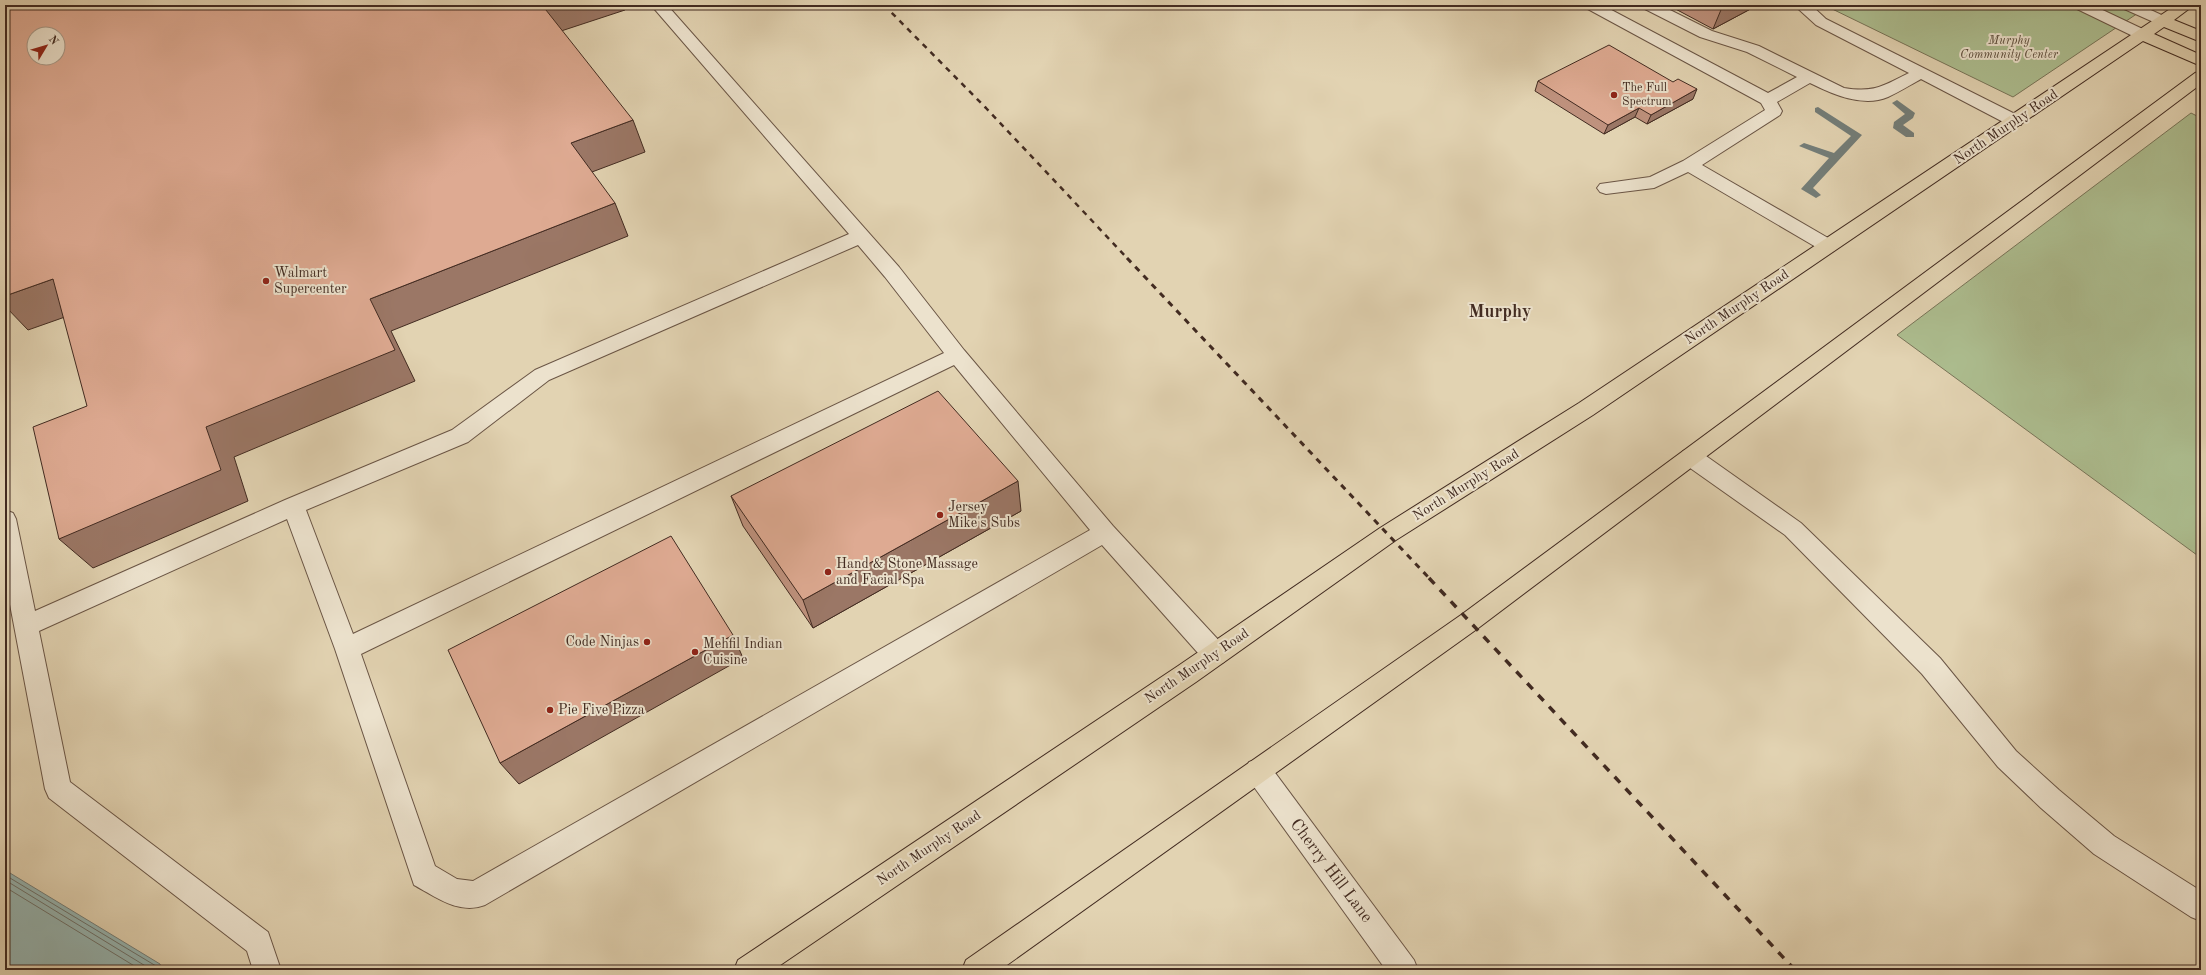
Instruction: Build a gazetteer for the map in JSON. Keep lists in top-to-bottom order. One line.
{"streets":{"main road":["North Murphy Road"],"street":["Cherry Hill Lane"]},"districts":["Murphy"],"parks":["Murphy Community Center"],"places":["The Full Spectrum","Walmart Supercenter","Jersey Mike's Subs","Hand & Stone Massage and Facial Spa","Code Ninjas","Mehfil Indian Cuisine","Pie Five Pizza"],"north":"top right"}
